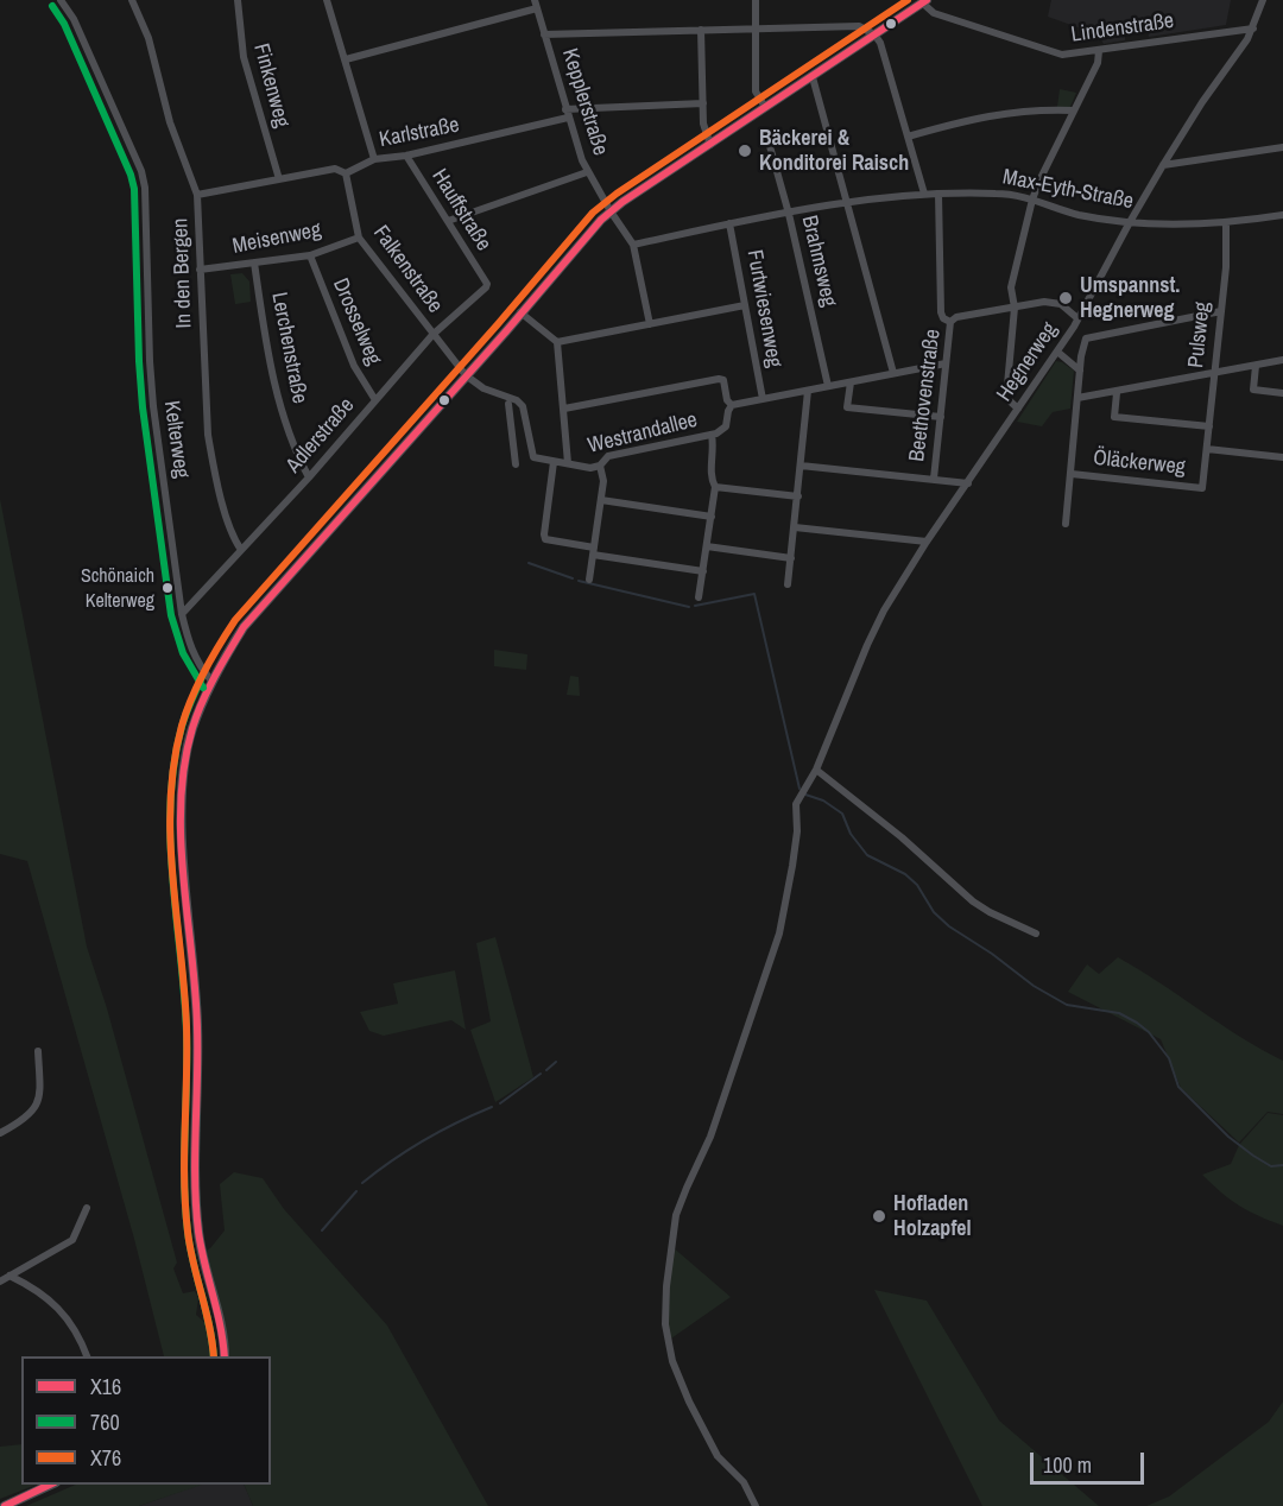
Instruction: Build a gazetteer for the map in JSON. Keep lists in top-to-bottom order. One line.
{"streets":{"street":["Lindenstraße","Finkenweg","Kepplerstraße","Karlstraße","Max-Eyth-Straße","Hauffstraße","Meisenweg","Brahmsweg","Falkenstraße","In den Bergen","Furtwiesenweg","Drosselweg","Pulsweg","Lerchenstraße","Hegnerweg","Beethovenstraße","Westrandallee","Adlerstraße","Kelterweg","Öläckerweg"]},"crossings":[["Lindenstraße","Hegnerweg"],["Finkenweg","Karlstraße"],["Kepplerstraße","Karlstraße"],["Karlstraße","Hauffstraße"],["Karlstraße","Falkenstraße"],["Karlstraße","In den Bergen"],["Max-Eyth-Straße","Brahmsweg"],["Max-Eyth-Straße","Furtwiesenweg"],["Max-Eyth-Straße","Pulsweg"],["Max-Eyth-Straße","Hegnerweg"],["Hauffstraße","Adlerstraße"],["Meisenweg","Falkenstraße"],["Meisenweg","In den Bergen"],["Meisenweg","Drosselweg"],["Meisenweg","Lerchenstraße"],["Falkenstraße","Westrandallee"],["Falkenstraße","Adlerstraße"],["In den Bergen","Adlerstraße"],["Drosselweg","Adlerstraße"],["Pulsweg","Öläckerweg"],["Lerchenstraße","Adlerstraße"],["Hegnerweg","Beethovenstraße"],["Adlerstraße","Kelterweg"]],"places":["Bäckerei & Konditorei Raisch","Umspannst. Hegnerweg","Schönaich Kelterweg","Hofladen Holzapfel"],"lines":["transit line X16","transit line X76","transit line 760"],"legend":["X16","760","X76"],"scale_bar":"100 m"}
